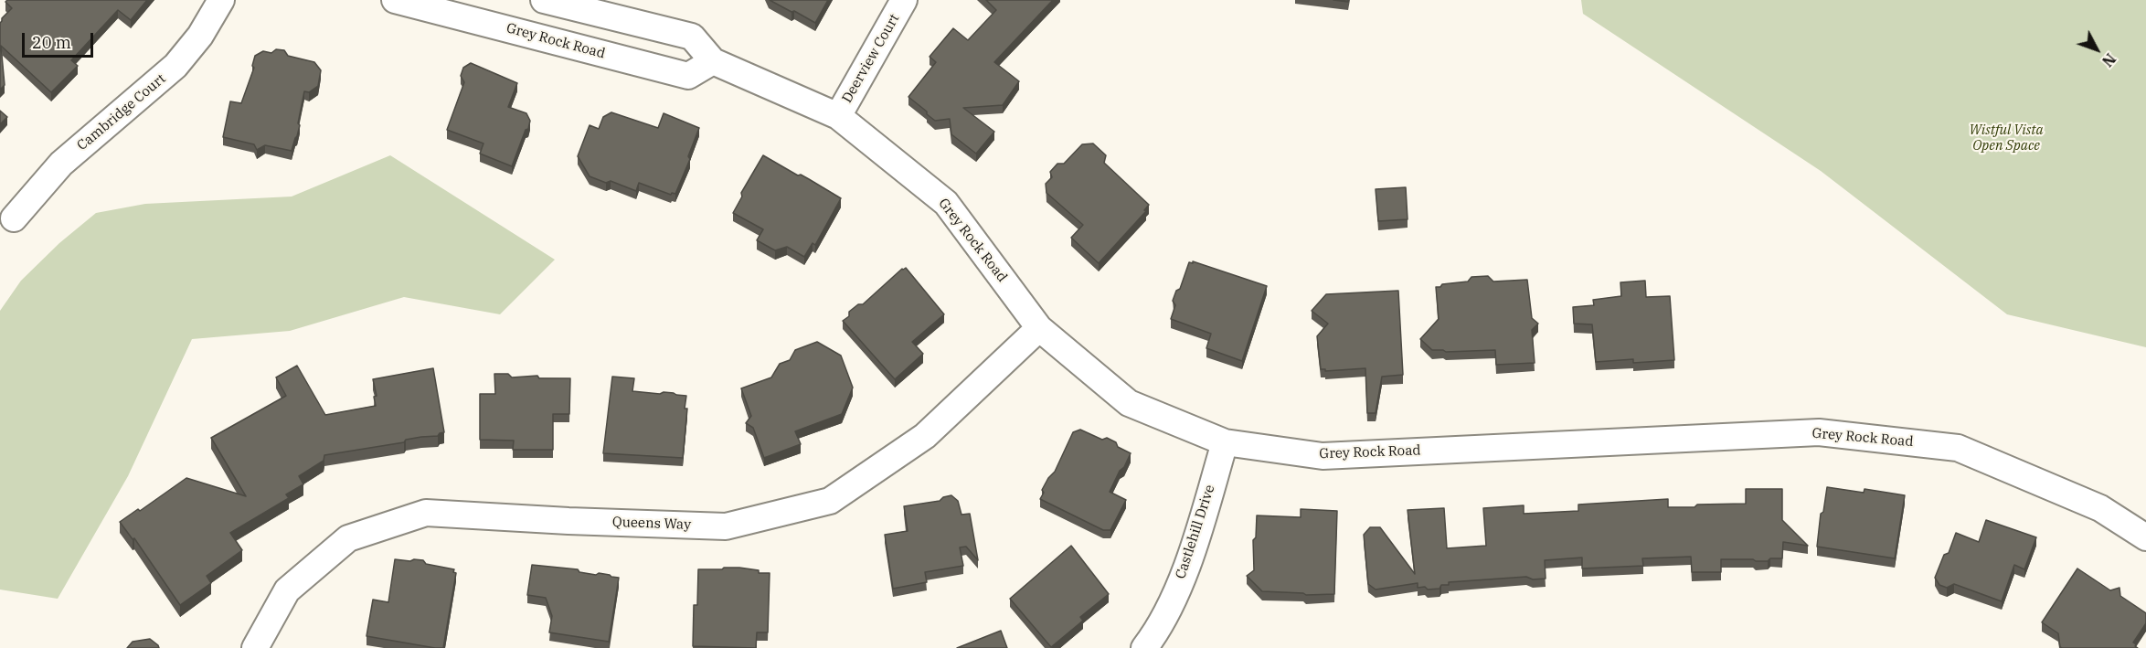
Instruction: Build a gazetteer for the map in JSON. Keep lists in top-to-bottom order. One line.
{"streets":{"street":["Grey Rock Road","Deerview Court","Cambridge Court","Queens Way","Castlehill Drive"]},"crossings":[["Grey Rock Road","Deerview Court"],["Grey Rock Road","Queens Way"],["Grey Rock Road","Castlehill Drive"]],"parks":["Wistful Vista Open Space"],"scale_bar":"20 m","north":"bottom right"}
